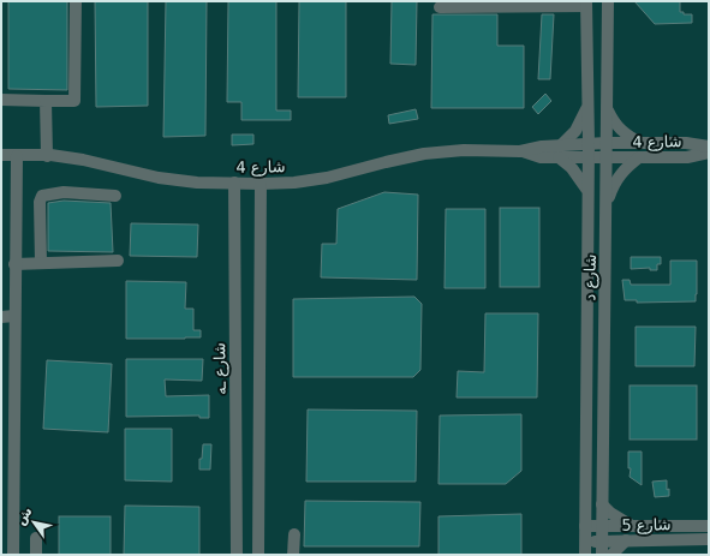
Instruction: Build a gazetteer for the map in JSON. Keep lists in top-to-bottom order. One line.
{"streets":{"street":["شارع 4","شارع د","شارع ـه","شارع 5"]},"crossings":[["شارع 4","شارع د"],["شارع 4","شارع ـه"],["شارع د","شارع 5"]],"north":"top left"}
